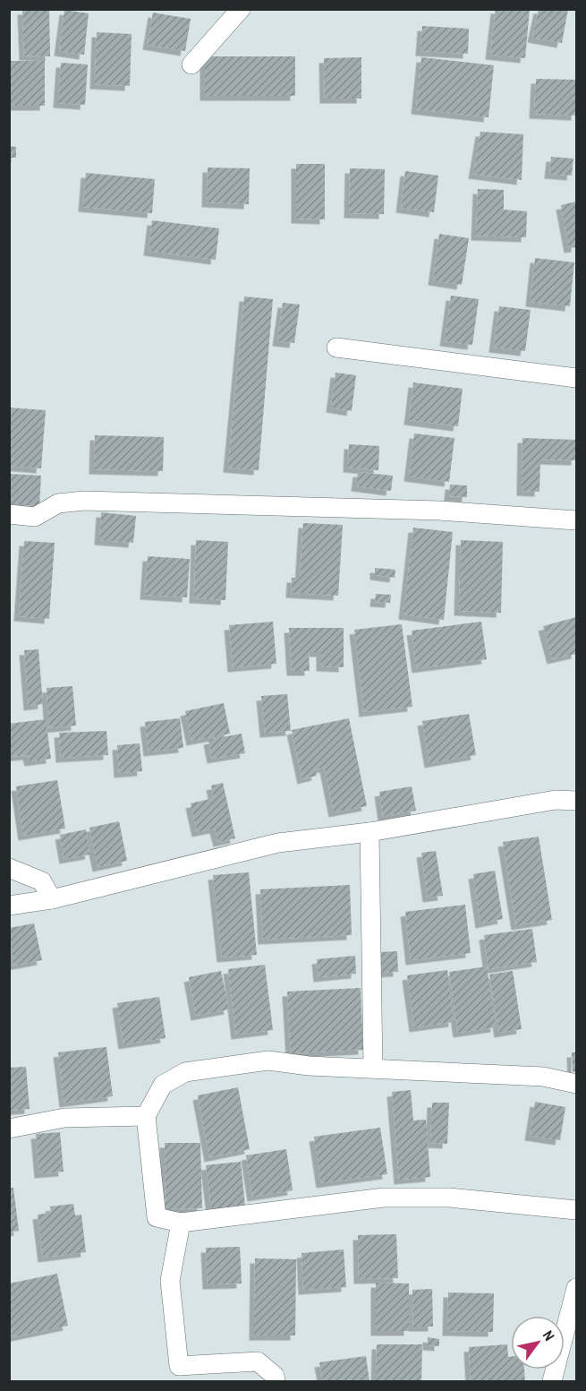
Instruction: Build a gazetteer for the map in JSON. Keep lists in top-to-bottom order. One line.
{"north":"top right"}
